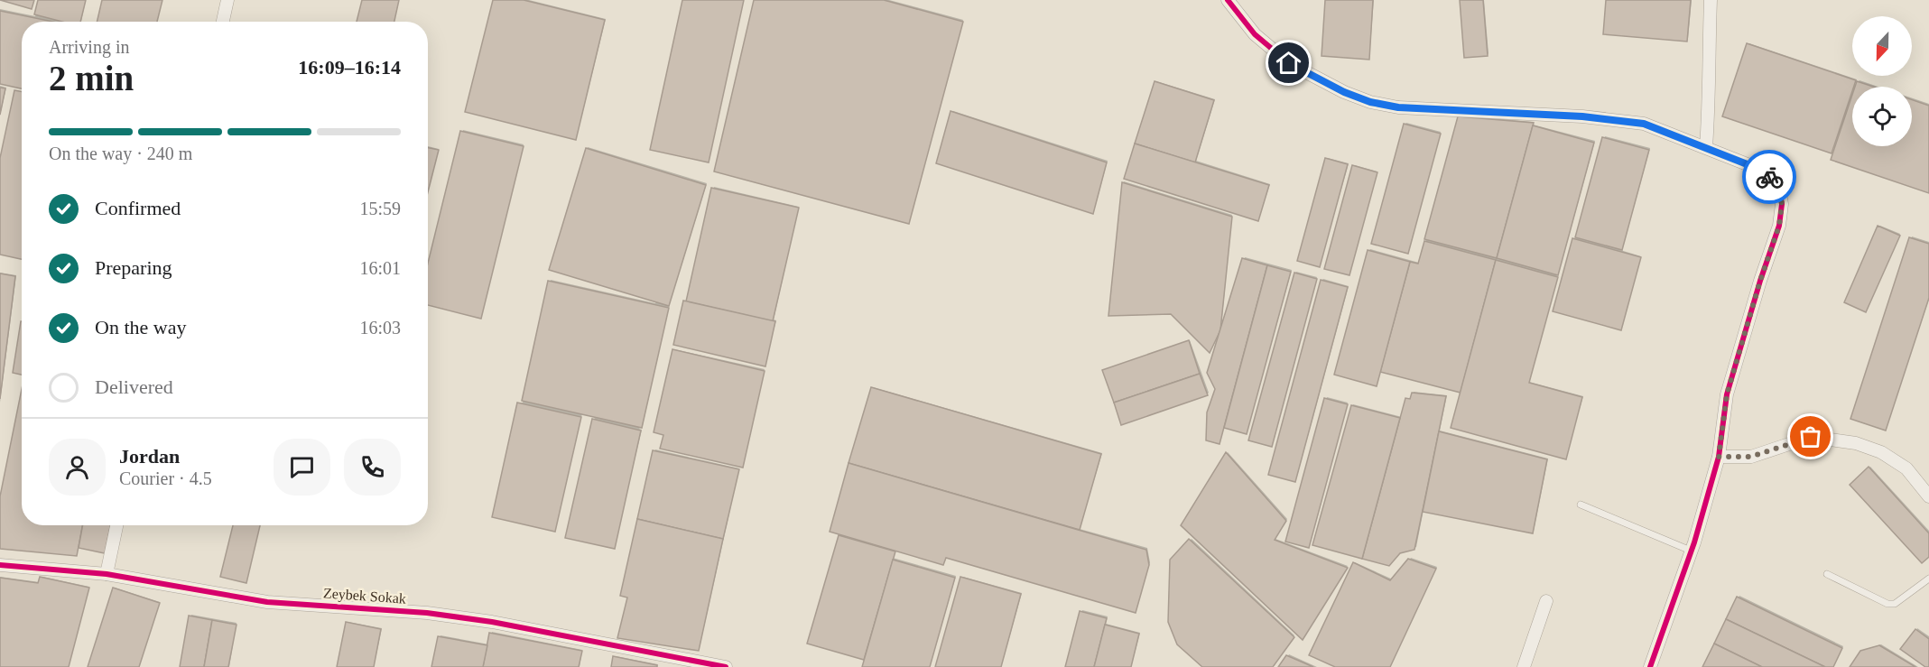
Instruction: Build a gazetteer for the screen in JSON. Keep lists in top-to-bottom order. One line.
{"streets":{"street":["Zeybek Sokak"]},"north":"bottom","page":{"heading":["2 min","Arriving in","16:09–16:14"],"panel":["Jordan","Courier · 4.5"],"bar":"On the way · 240 m","list":[["Confirmed","15:59"],["Preparing","16:01"],["On the way","16:03"],"Delivered"]}}
